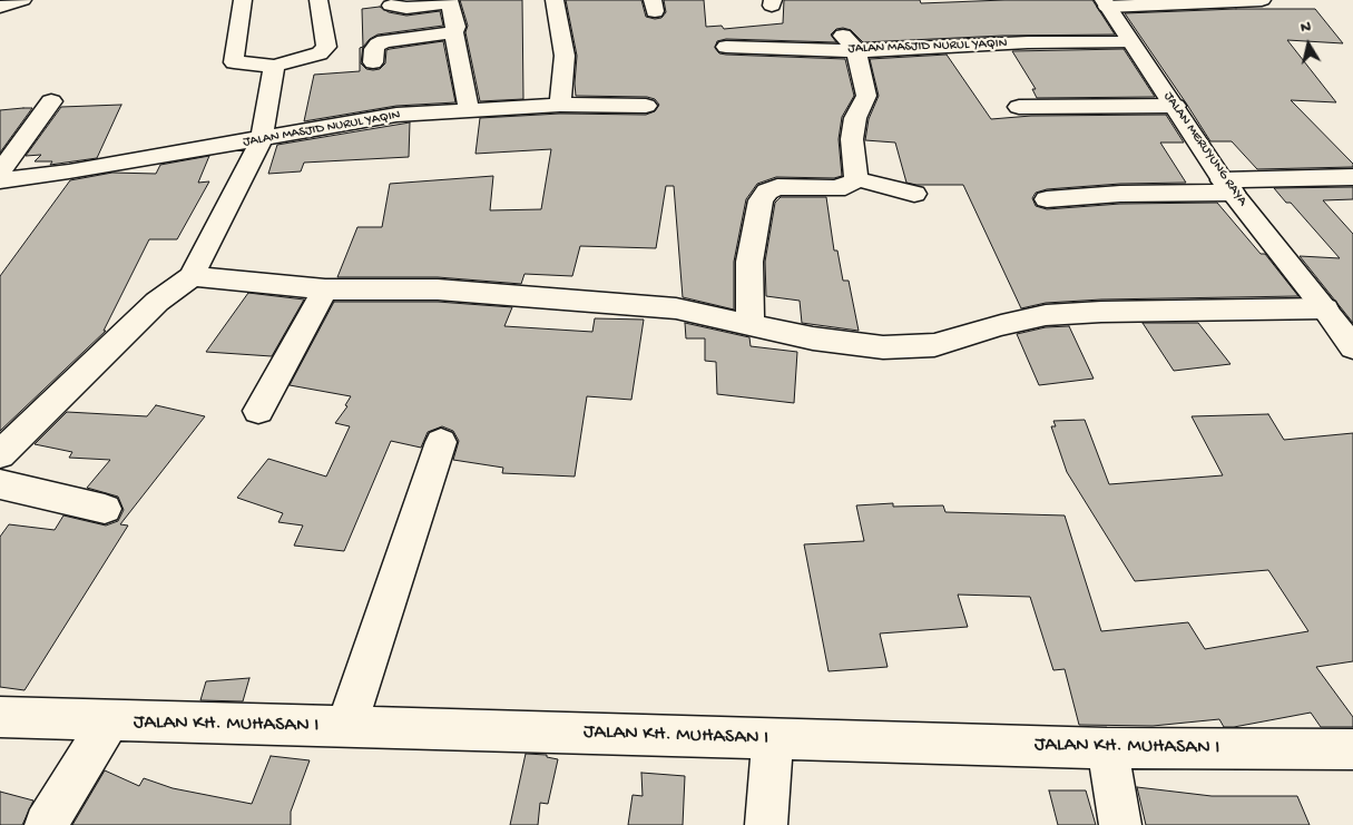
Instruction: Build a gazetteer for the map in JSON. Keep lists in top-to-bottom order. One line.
{"streets":{"street":["JALAN MASJID NURUL YAQIN","JALAN MERUYUNG RAYA","JALAN KH. MUHASAN I"]},"crossings":[["JALAN MASJID NURUL YAQIN","JALAN MERUYUNG RAYA"]],"north":"top"}
